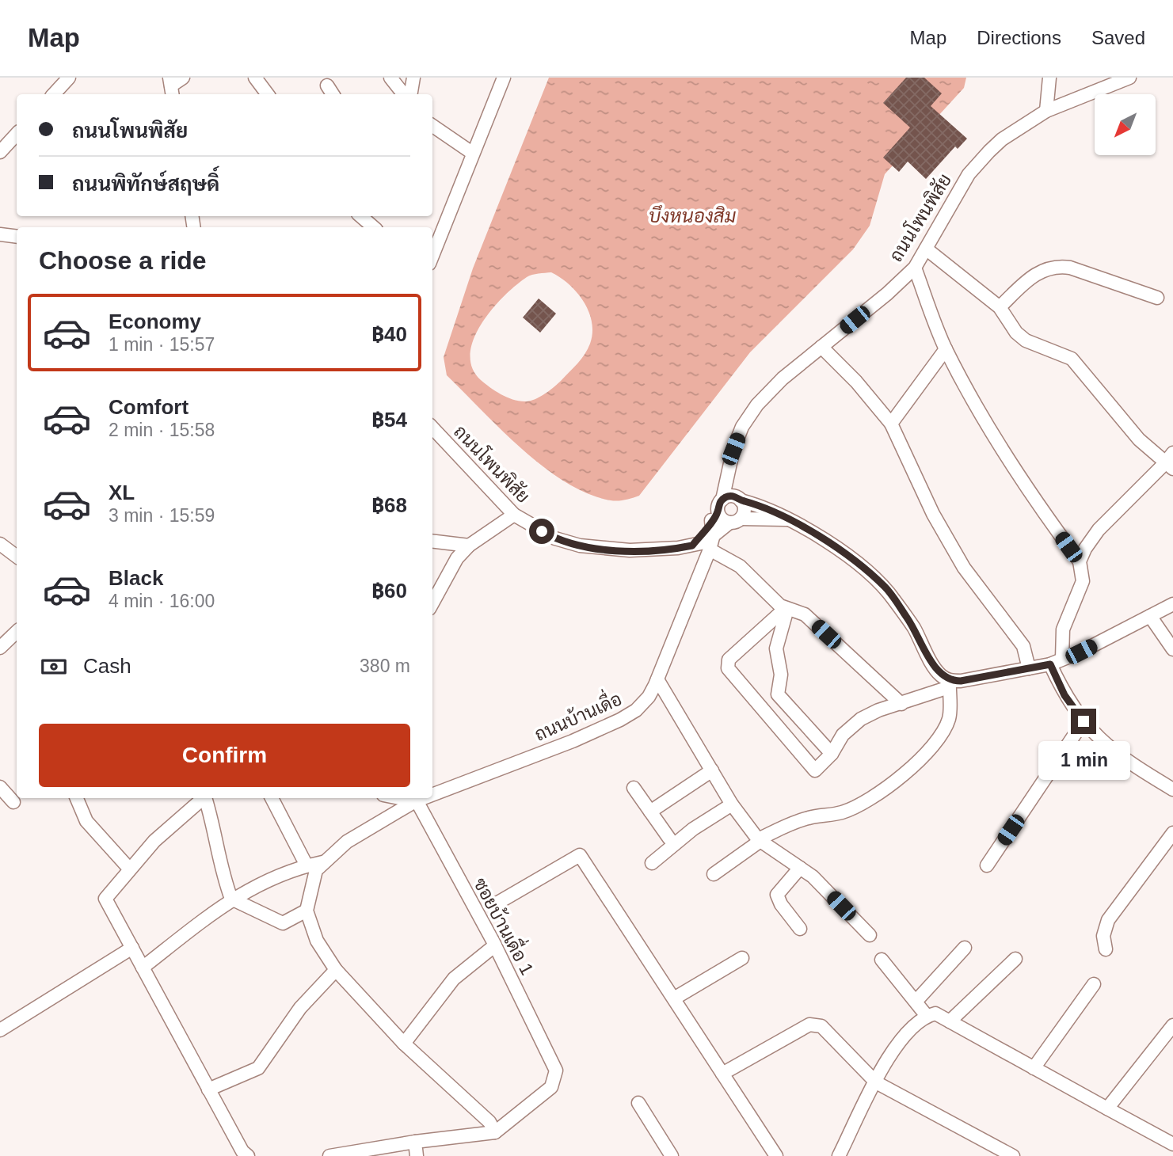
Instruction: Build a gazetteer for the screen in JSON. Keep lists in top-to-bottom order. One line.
{"streets":{"street":["ถนนโพนพิสัย","ถนนบ้านเดื่อ","ซอยบ้านเดื่อ 1"]},"crossings":[["ถนนโพนพิสัย","ถนนบ้านเดื่อ"],["ถนนบ้านเดื่อ","ซอยบ้านเดื่อ 1"]],"water":["บึงหนองสิม"],"north":"bottom left","page":{"header":"Map","nav":["Map","Directions","Saved"],"banner":["ถนนโพนพิสัย","ถนนพิทักษ์สฤษดิ์"],"heading":"Choose a ride","list":[{"name":"Economy","note":"1 min · 15:57","value":"฿40"},{"name":"Comfort","note":"2 min · 15:58","value":"฿54"},{"name":"XL","note":"3 min · 15:59","value":"฿68"},{"name":"Black","note":"4 min · 16:00","value":"฿60"}],"pay":["Cash","380 m"],"buttons":"Confirm","bubble":"1 min"}}
